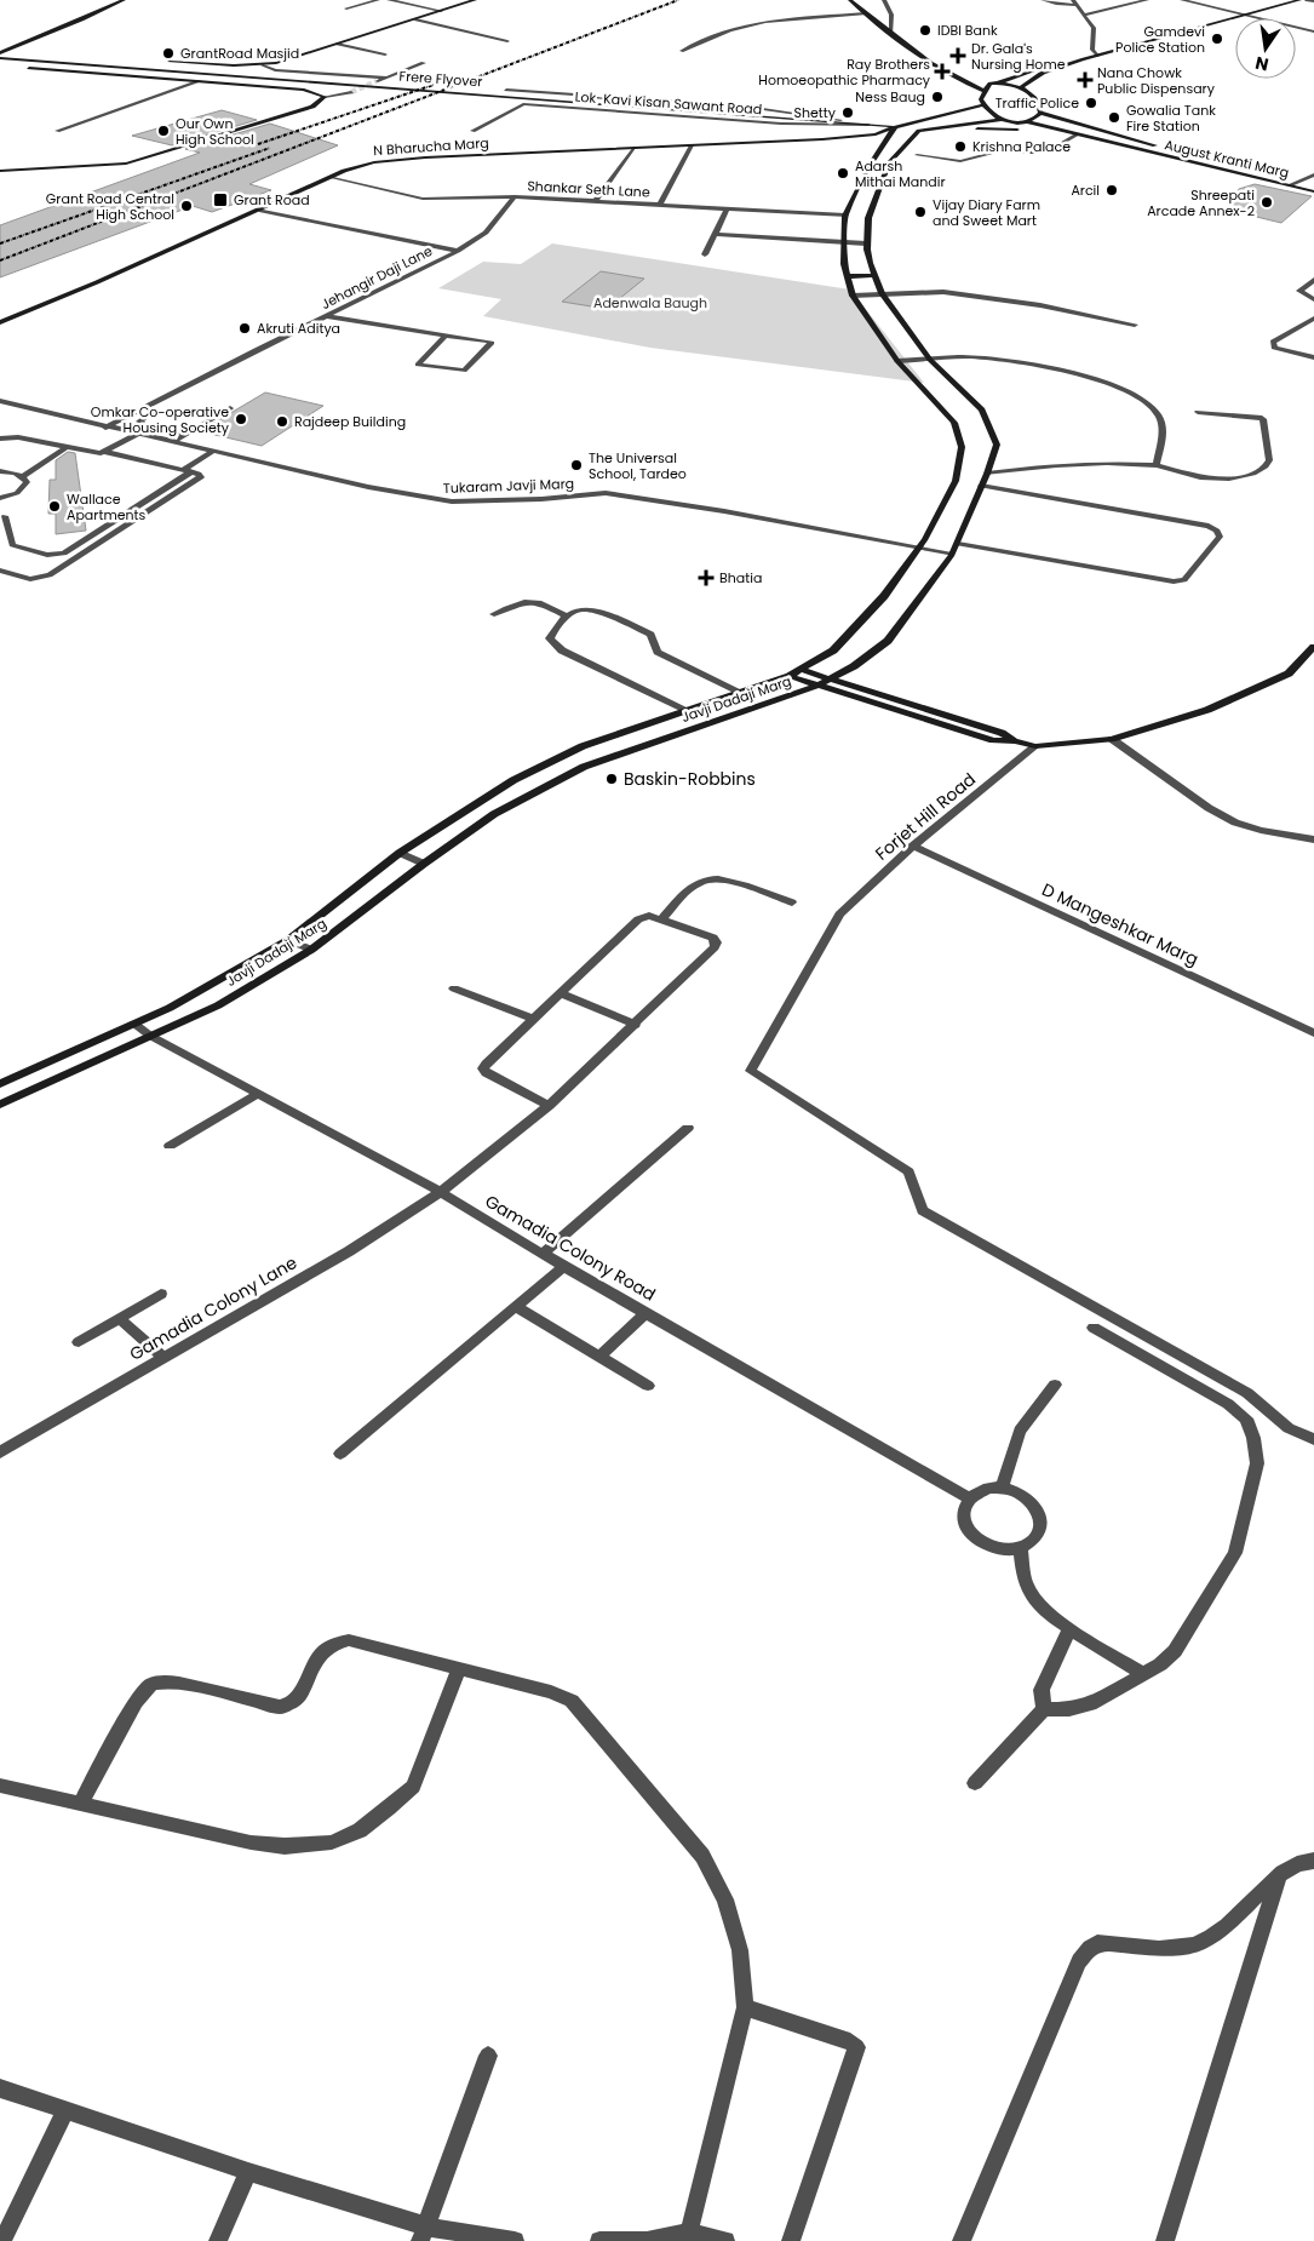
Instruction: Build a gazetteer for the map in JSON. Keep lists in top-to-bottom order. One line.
{"streets":{"main road":["Frere Flyover","N Bharucha Marg","August Kranti Marg","Javji Dadaji Marg"],"street":["Lok-Kavi Kisan Sawant Road","Shankar Seth Lane","Jehangir Daji Lane","Tukaram Javji Marg","Forjet Hill Road","D Mangeshkar Marg","Gamadia Colony Road","Gamadia Colony Lane"]},"crossings":[["Frere Flyover","Lok-Kavi Kisan Sawant Road"],["Frere Flyover","N Bharucha Marg"],["Frere Flyover","Javji Dadaji Marg"],["N Bharucha Marg","Shankar Seth Lane"],["N Bharucha Marg","Javji Dadaji Marg"],["Shankar Seth Lane","Jehangir Daji Lane"],["Shankar Seth Lane","Javji Dadaji Marg"],["Jehangir Daji Lane","Tukaram Javji Marg"],["Tukaram Javji Marg","Javji Dadaji Marg"],["Javji Dadaji Marg","Gamadia Colony Road"],["Forjet Hill Road","D Mangeshkar Marg"],["Gamadia Colony Road","Gamadia Colony Lane"]],"parks":["Adenwala Baugh"],"places":{"other":["IDBI Bank","Gamdevi Police Station","GrantRoad Masjid","Ness Baug","Traffic Police","Shetty","Gowalia Tank Fire Station","Our Own High School","Krishna Palace","Adarsh Mithai Mandir","Arcil","Shreepati Arcade Annex-2","Grant Road Central High School","Vijay Diary Farm and Sweet Mart","Akruti Aditya","Omkar Co-operative Housing Society","Rajdeep Building","The Universal School, Tardeo","Wallace Apartments","Baskin-Robbins"],"health":["Dr. Gala's Nursing Home","Ray Brothers Homoeopathic Pharmacy","Nana Chowk Public Dispensary","Bhatia"],"transit":["Grant Road"]},"north":"bottom"}
